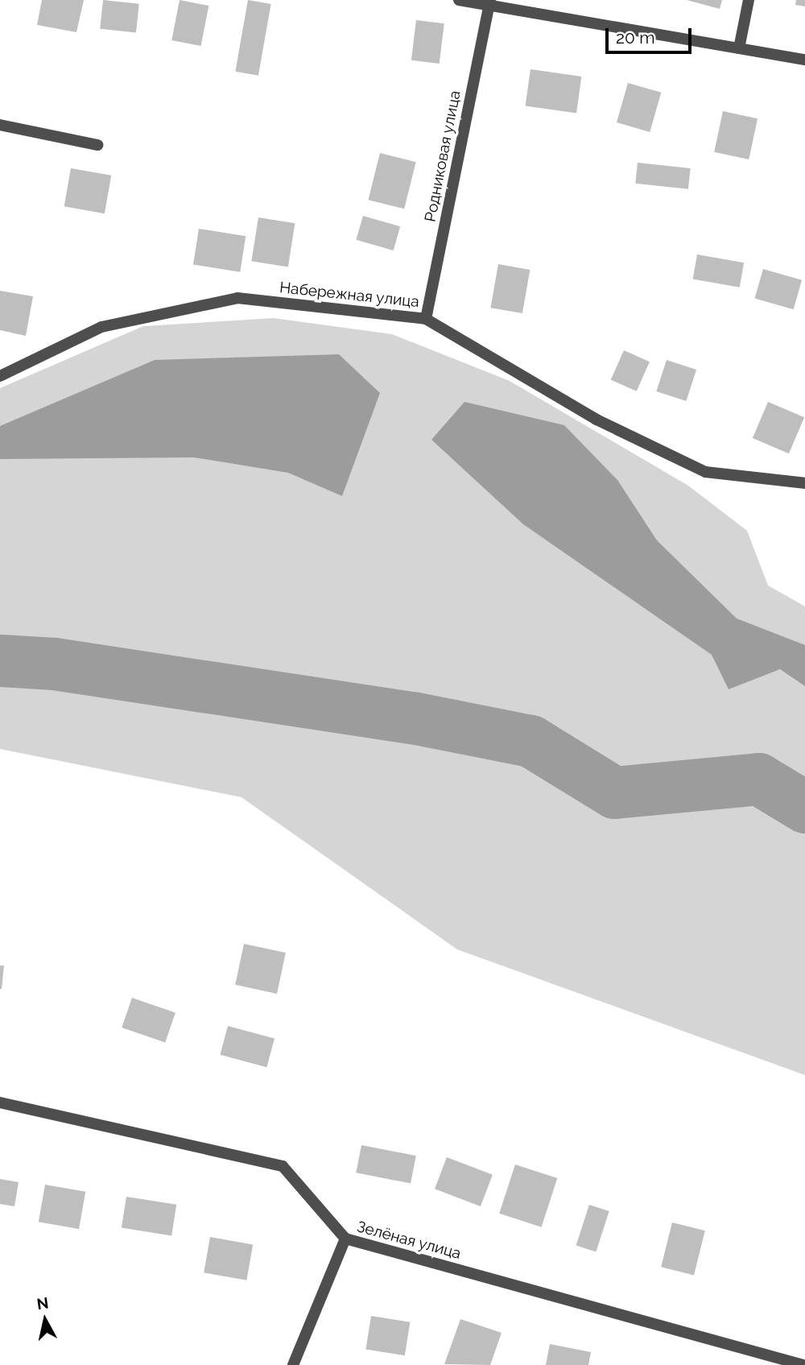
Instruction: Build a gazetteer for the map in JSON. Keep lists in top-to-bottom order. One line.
{"streets":{"street":["Родниковая улица","Набережная улица","Зелёная улица"]},"crossings":[["Родниковая улица","Набережная улица"]],"scale_bar":"20 m","north":"top"}
